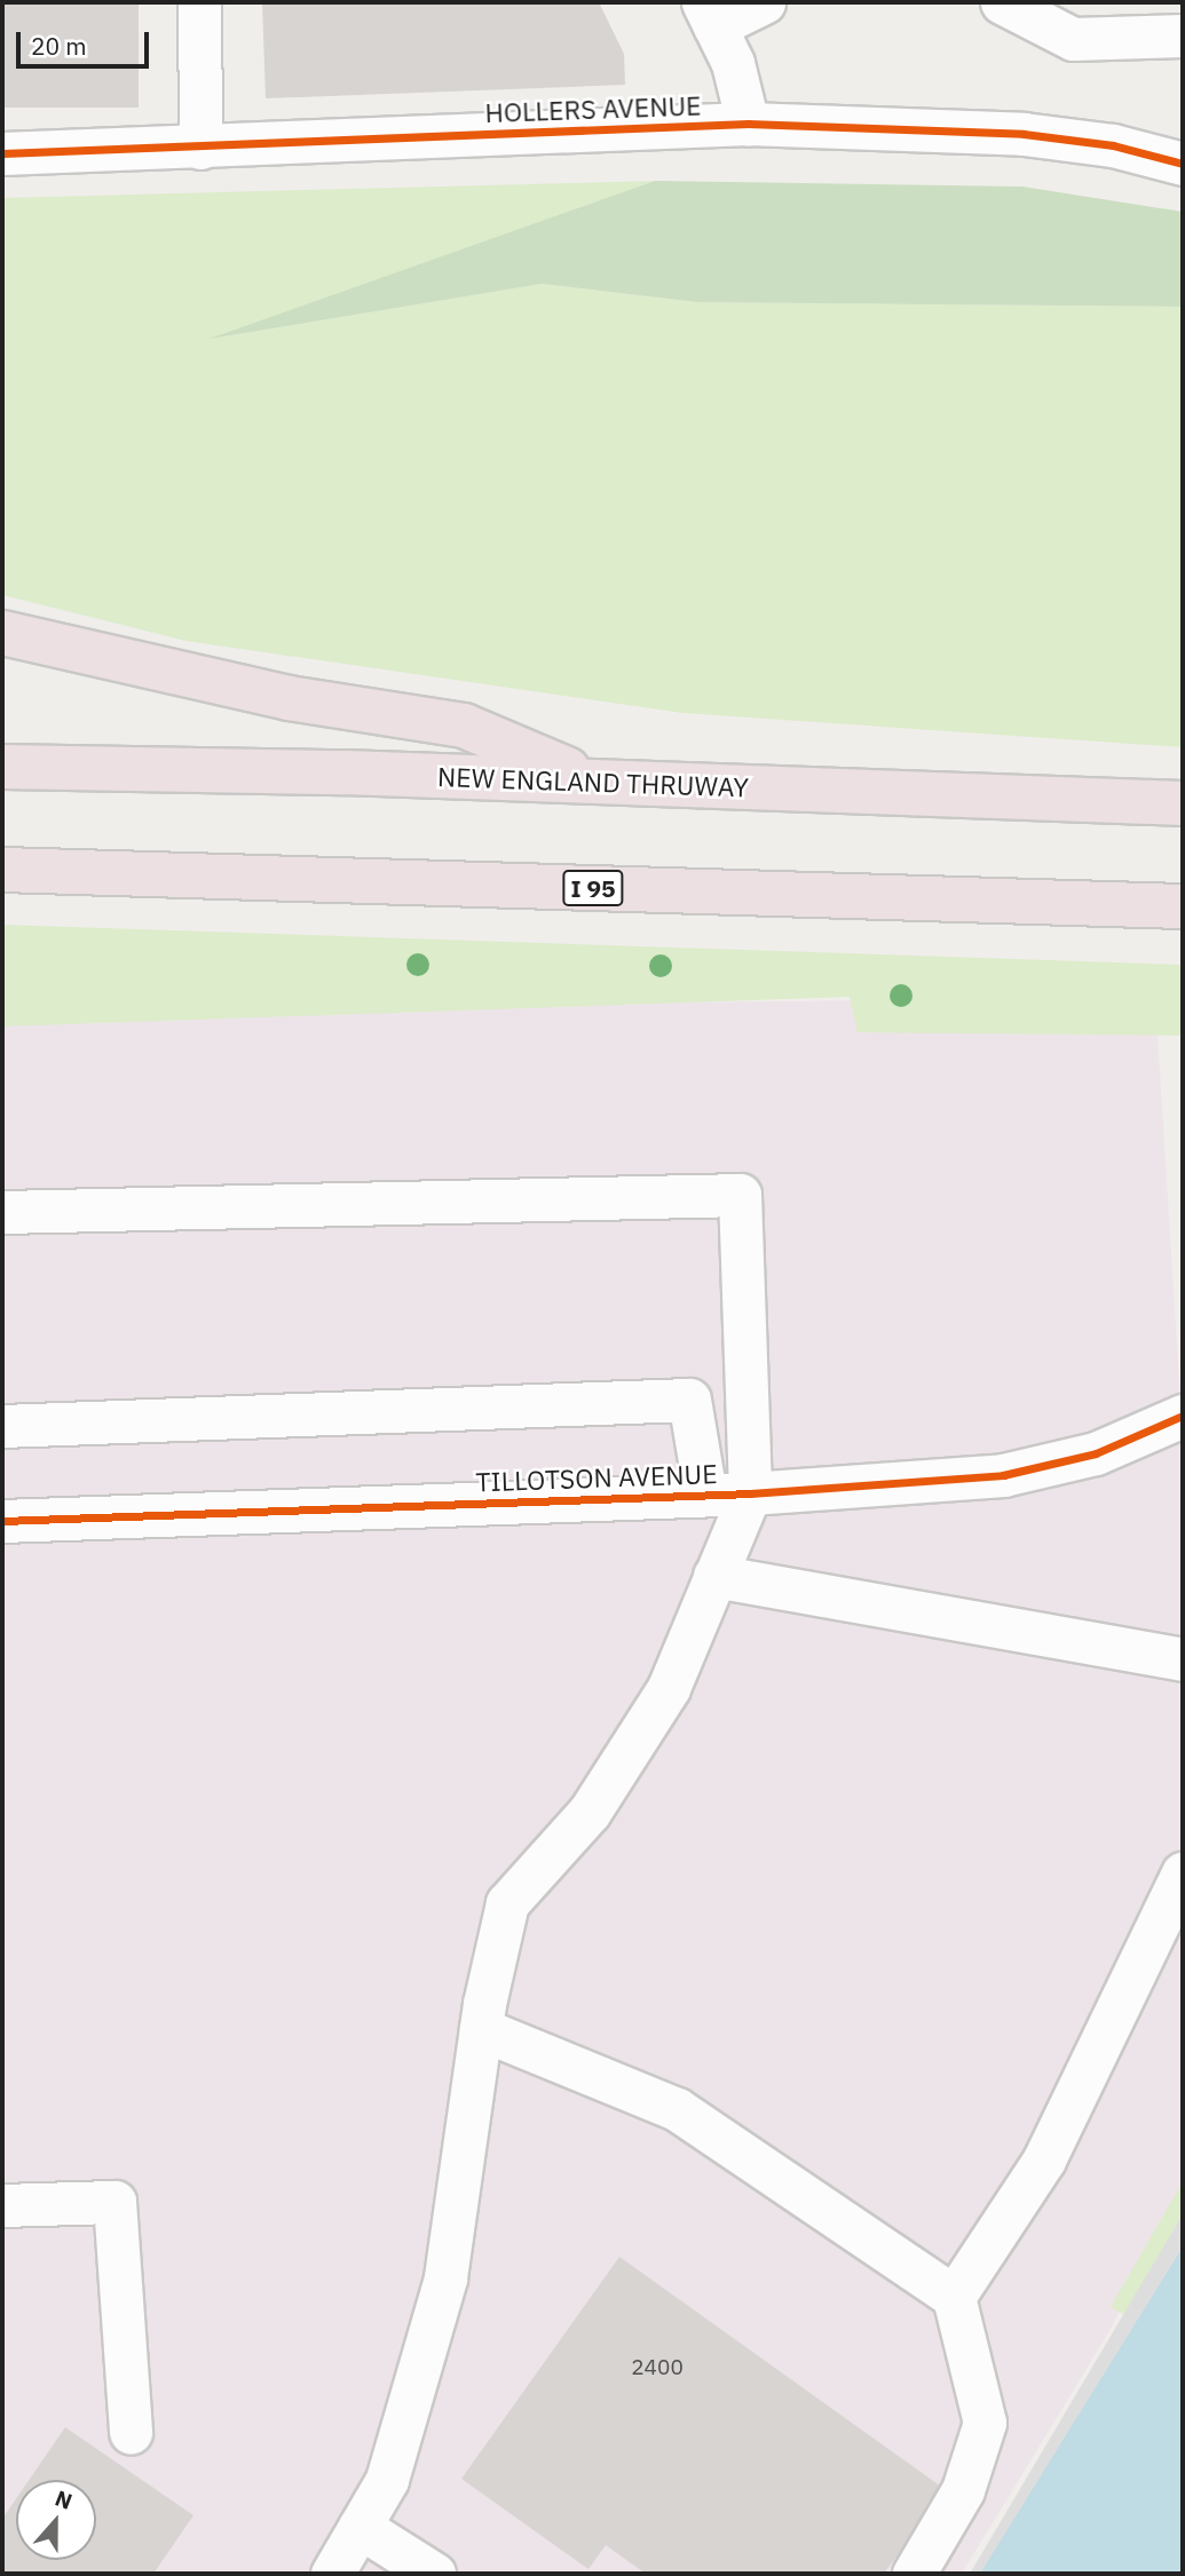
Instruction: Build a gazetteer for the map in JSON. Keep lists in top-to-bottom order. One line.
{"streets":{"highway":["NEW ENGLAND THRUWAY","I 95"],"street":["HOLLERS AVENUE","TILLOTSON AVENUE"]},"house_numbers":["2400"],"scale_bar":"20 m","north":"top"}
